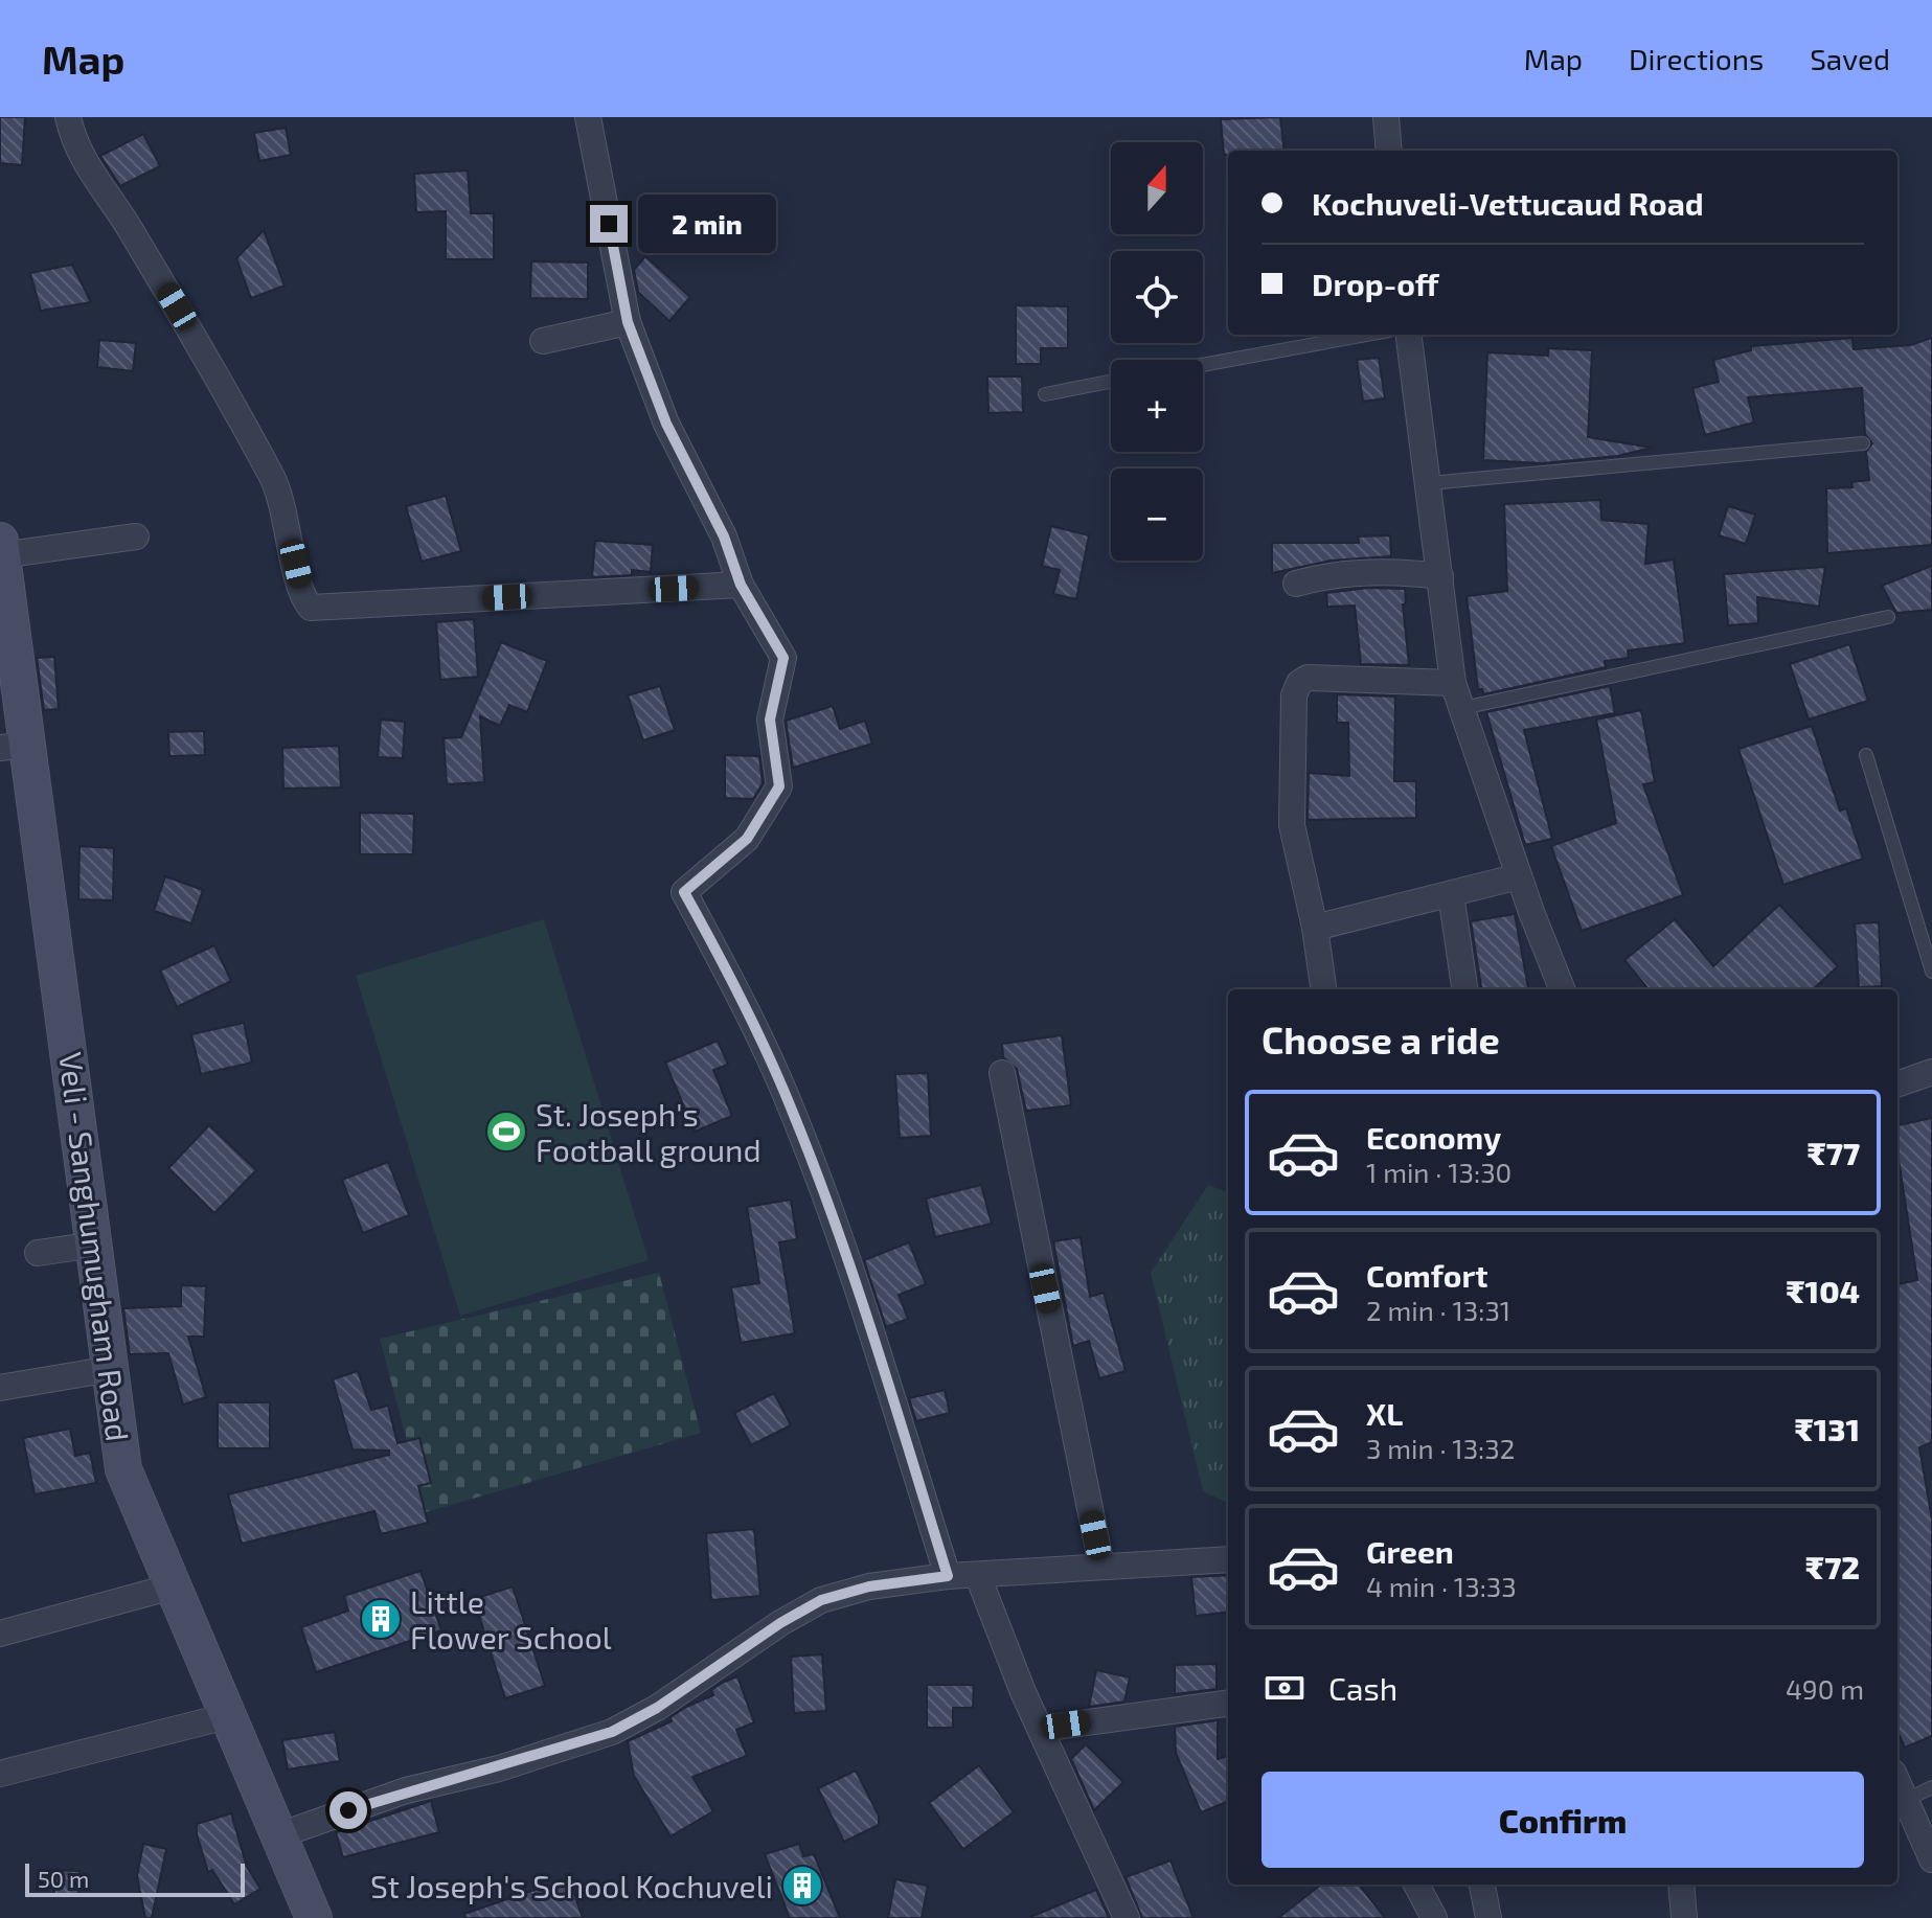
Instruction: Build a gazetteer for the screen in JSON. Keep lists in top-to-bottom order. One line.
{"streets":{"main road":["Veli - Sanghumugham Road"]},"places":{"sports":["St. Joseph's Football ground"],"building":["Little Flower School","St Joseph's School Kochuveli"]},"scale_bar":"50 m","north":"top","page":{"header":"Map","nav":["Map","Directions","Saved"],"map_buttons":["+","−"],"banner":["Kochuveli-Vettucaud Road","Drop-off"],"bubble":"2 min","heading":"Choose a ride","list":[{"name":"Economy","note":"1 min · 13:30","value":"₹77"},{"name":"Comfort","note":"2 min · 13:31","value":"₹104"},{"name":"XL","note":"3 min · 13:32","value":"₹131"},{"name":"Green","note":"4 min · 13:33","value":"₹72"}],"pay":["Cash","490 m"],"buttons":"Confirm","scale":"50 m"}}
